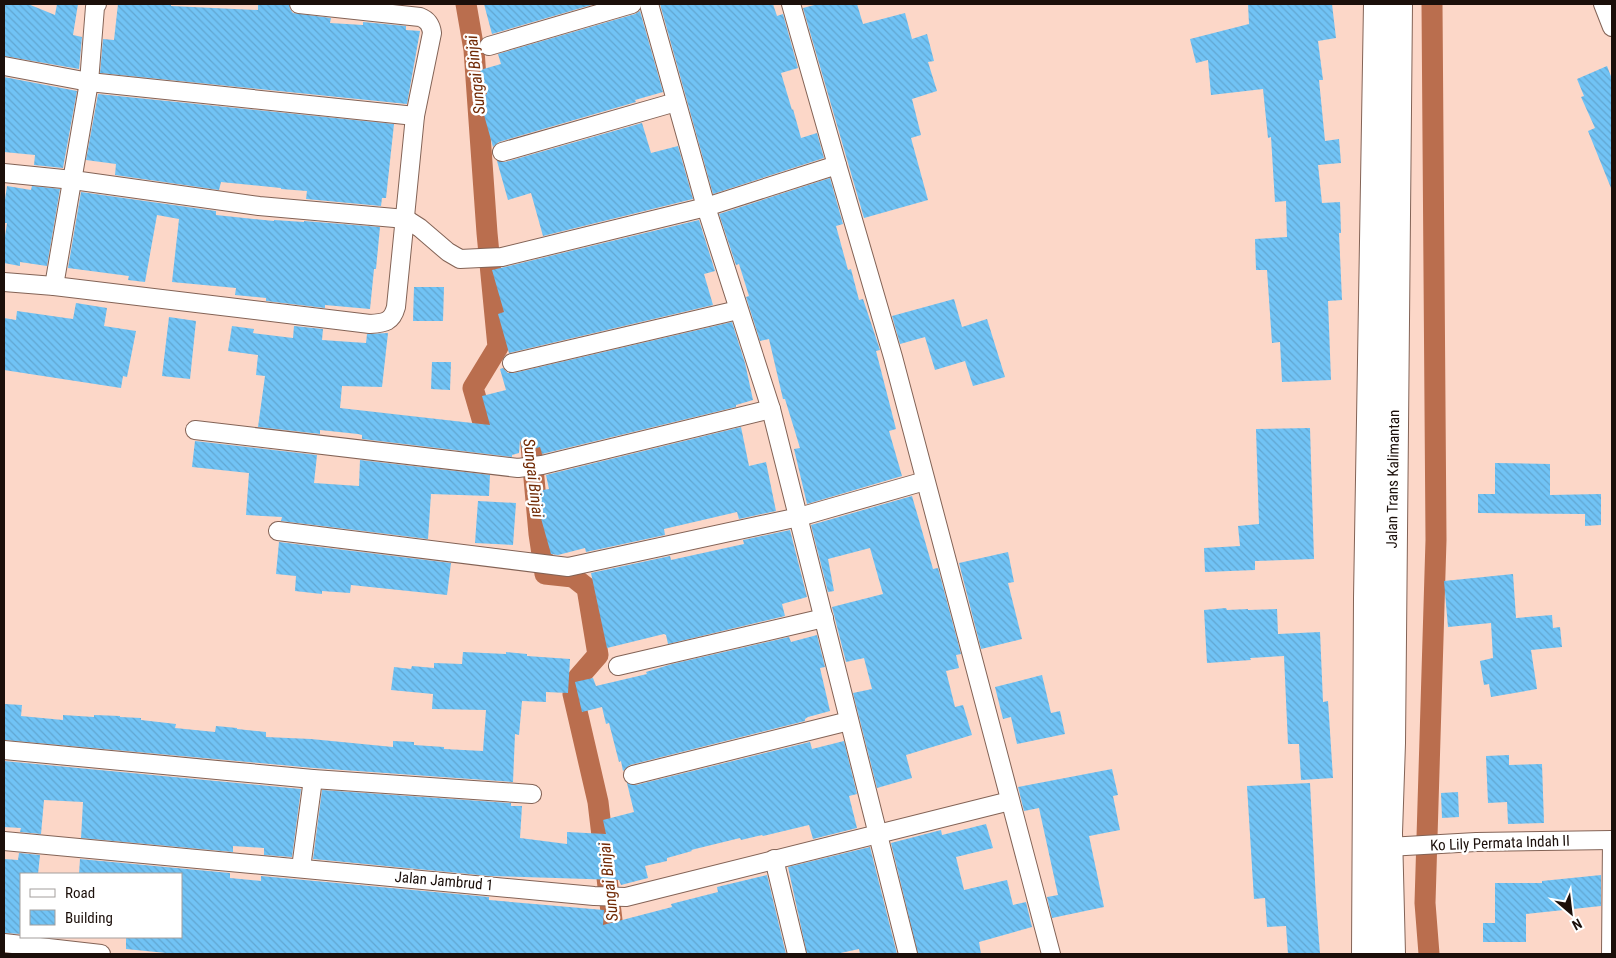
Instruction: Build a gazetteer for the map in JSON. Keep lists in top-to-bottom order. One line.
{"streets":{"highway":["Jalan Trans Kalimantan"],"street":["Ko Lily Permata Indah II","Jalan Jambrud 1"]},"crossings":[["Jalan Trans Kalimantan","Ko Lily Permata Indah II"]],"water":["Sungai Binjai"],"legend":["Road","Building"],"north":"bottom right"}
